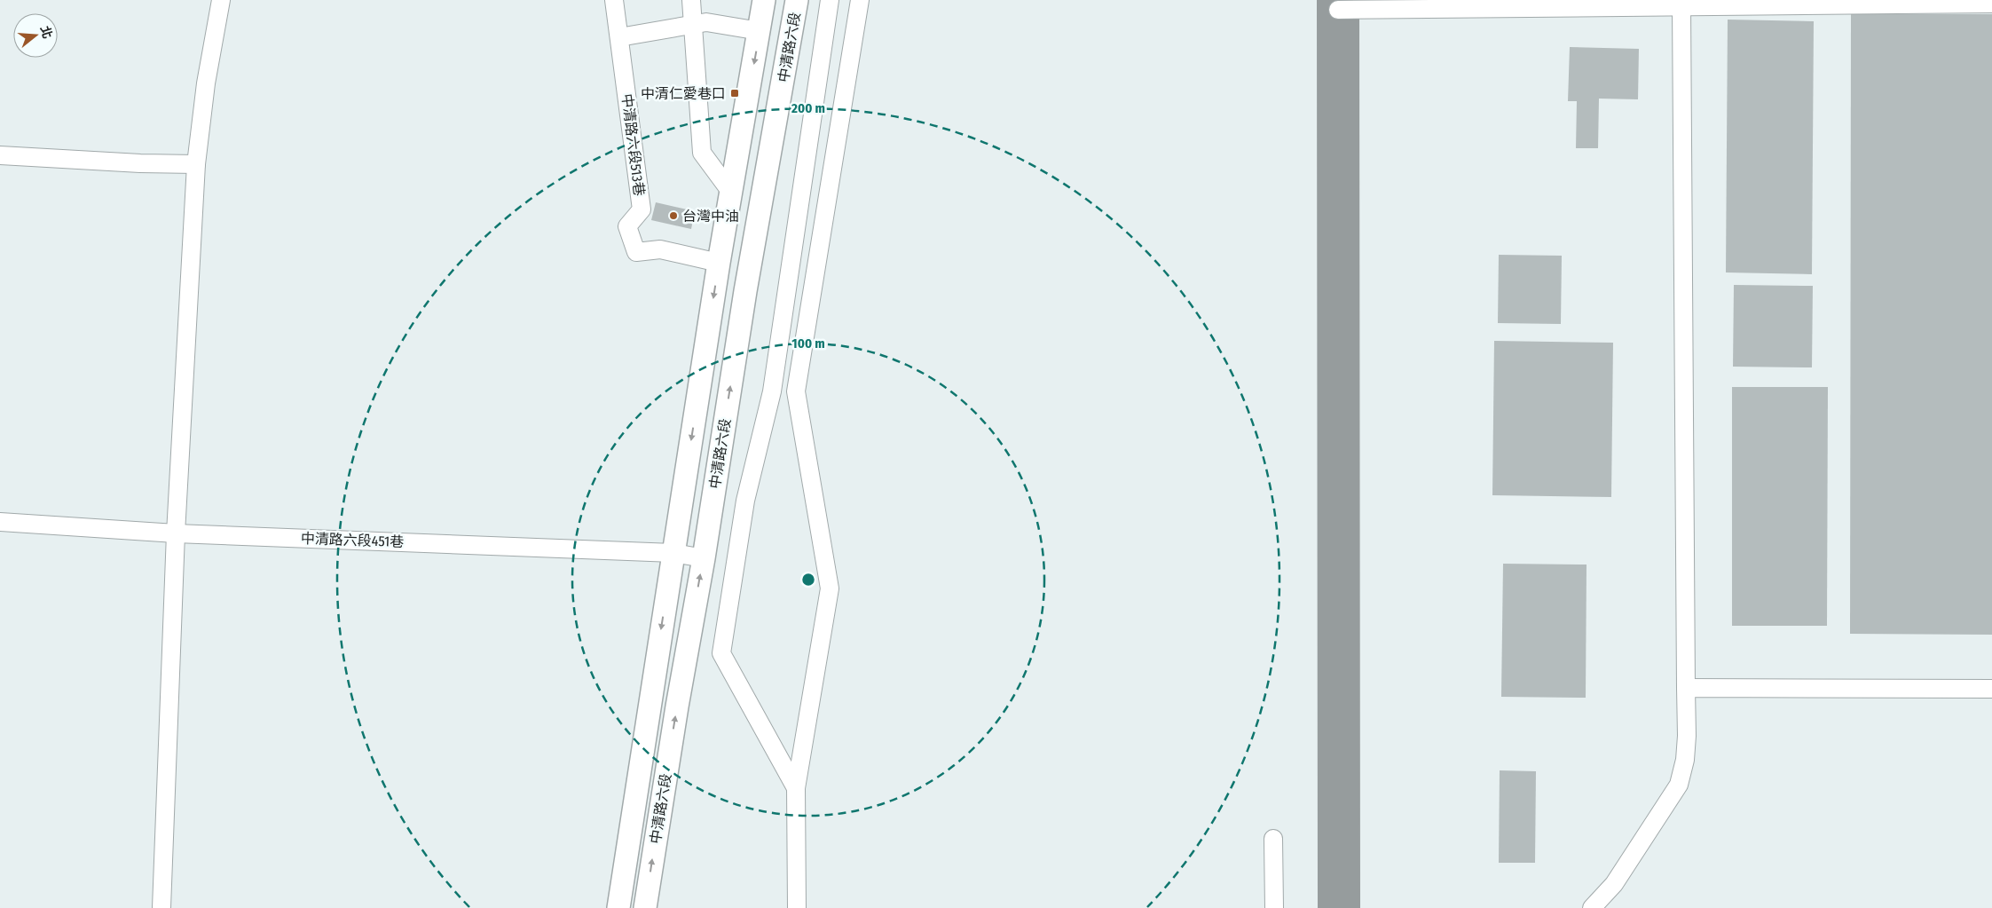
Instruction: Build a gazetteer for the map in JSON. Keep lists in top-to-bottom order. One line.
{"streets":{"main road":["中清路六段"],"street":["中清路六段513巷","中清路六段451巷"]},"crossings":[["中清路六段","中清路六段513巷"],["中清路六段","中清路六段451巷"]],"places":{"transit":["中清仁愛巷口"],"other":["台灣中油"]},"north":"right","rings":["200 m","100 m"]}
